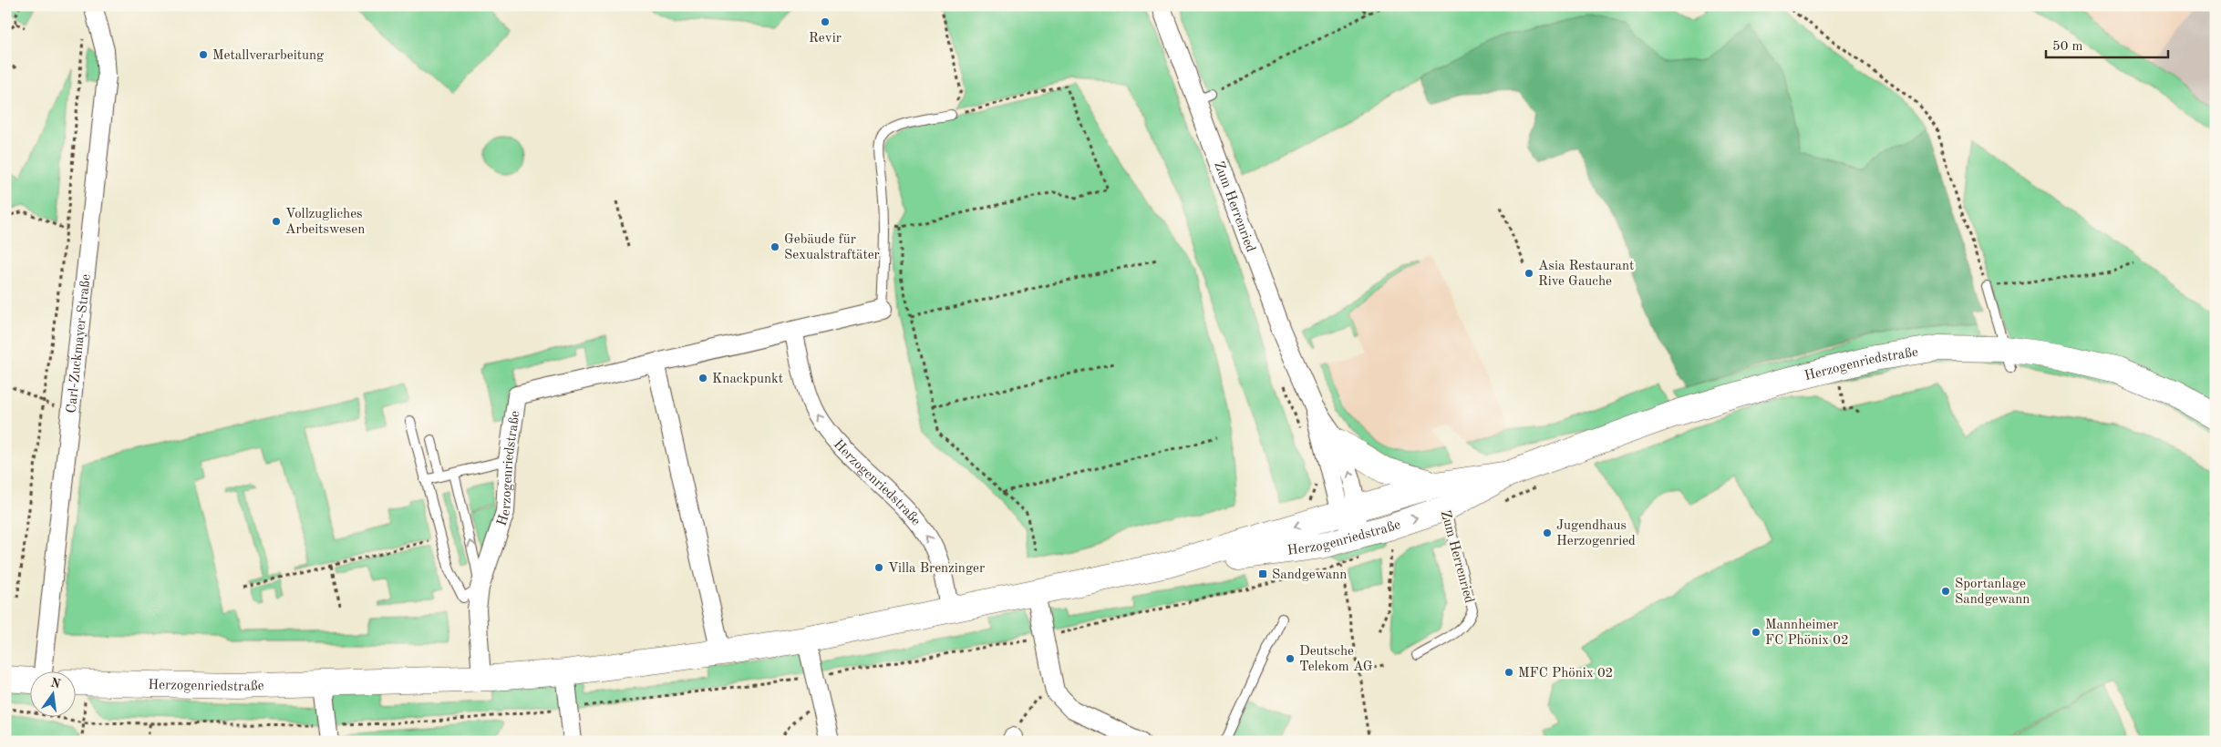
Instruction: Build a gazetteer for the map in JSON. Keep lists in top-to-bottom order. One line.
{"streets":{"street":["Zum Herrenried","Carl-Zuckmayer-Straße","Herzogenriedstraße"]},"crossings":[["Zum Herrenried","Herzogenriedstraße"]],"places":{"other":["Revir","Metallverarbeitung","Vollzugliches Arbeitswesen","Gebäude für Sexualstraftäter","Asia Restaurant Rive Gauche","Knackpunkt","Jugendhaus Herzogenried","Villa Brenzinger","Sportanlage Sandgewann","Mannheimer FC Phönix 02","Deutsche Telekom AG","MFC Phönix 02"],"transit":["Sandgewann"]},"scale_bar":"50 m","north":"top"}
